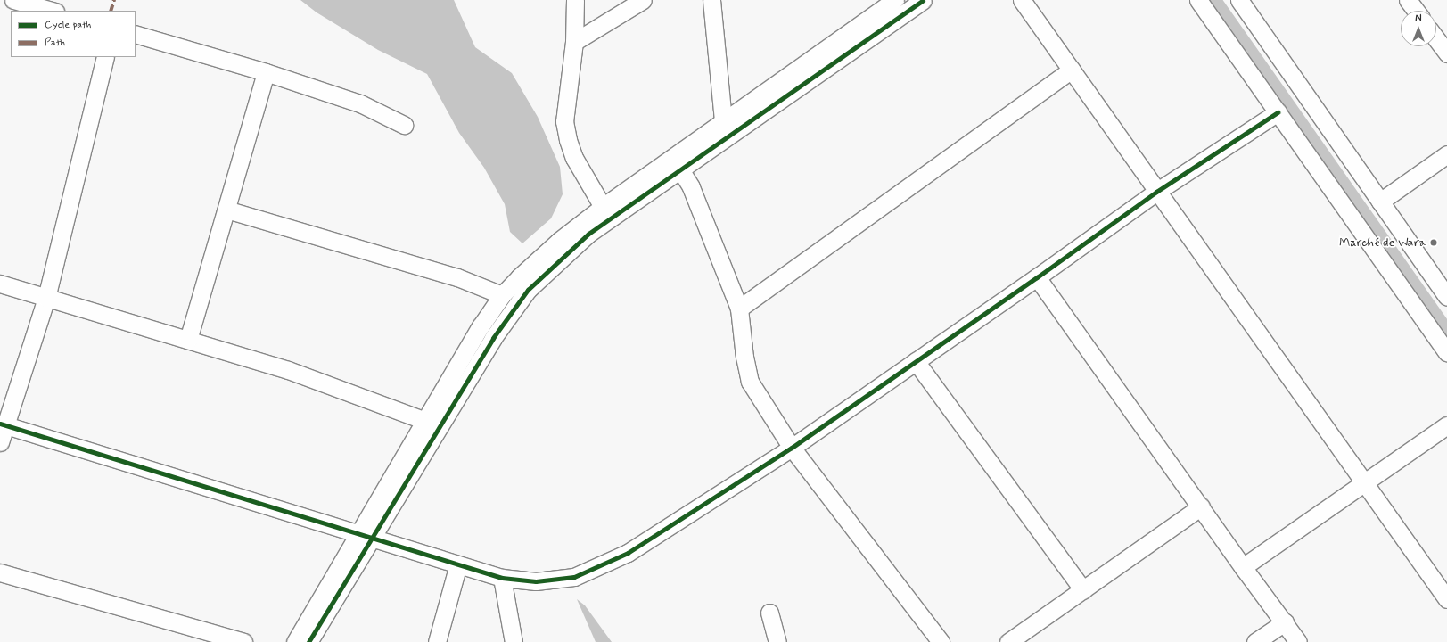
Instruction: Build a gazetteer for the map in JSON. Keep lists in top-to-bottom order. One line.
{"places":["Marché de Wara"],"legend":["Cycle path","Path"],"north":"top"}
